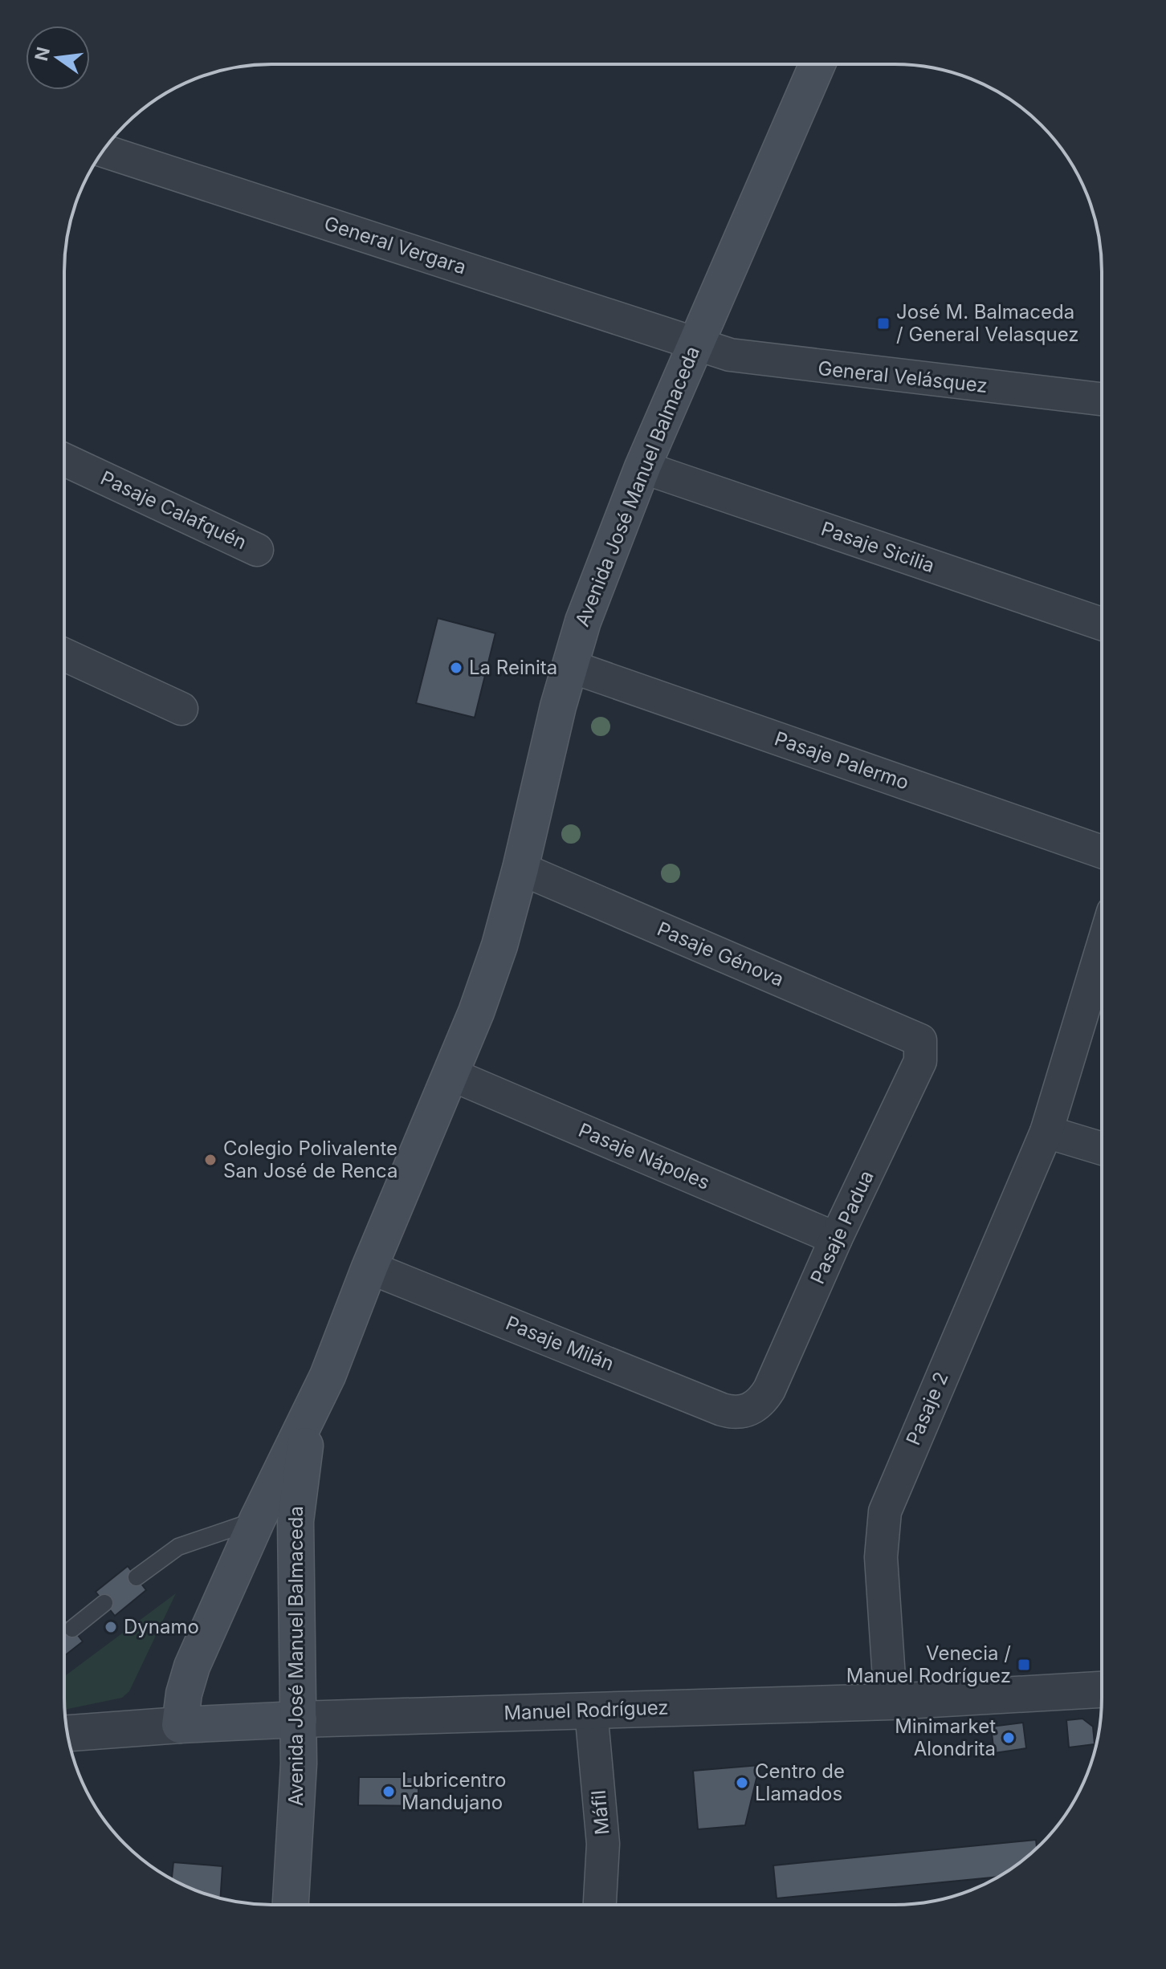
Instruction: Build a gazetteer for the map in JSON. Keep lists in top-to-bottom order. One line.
{"streets":{"main road":["Avenida José Manuel Balmaceda","Manuel Rodríguez"],"street":["General Vergara","General Velásquez","Pasaje Calafquén","Pasaje Sicilia","Pasaje Palermo","Pasaje Génova","Pasaje Nápoles","Pasaje Padua","Pasaje Milán","Pasaje 2","Máfil"]},"crossings":[["General Vergara","General Velásquez"],["General Vergara","Avenida José Manuel Balmaceda"],["General Velásquez","Avenida José Manuel Balmaceda"],["Avenida José Manuel Balmaceda","Pasaje Sicilia"],["Avenida José Manuel Balmaceda","Pasaje Palermo"],["Avenida José Manuel Balmaceda","Pasaje Génova"],["Avenida José Manuel Balmaceda","Pasaje Nápoles"],["Avenida José Manuel Balmaceda","Pasaje Milán"],["Avenida José Manuel Balmaceda","Manuel Rodríguez"],["Pasaje Génova","Pasaje Padua"],["Pasaje Nápoles","Pasaje Padua"],["Pasaje Padua","Pasaje Milán"],["Pasaje 2","Manuel Rodríguez"],["Manuel Rodríguez","Máfil"]],"places":{"transit":["José M. Balmaceda / General Velasquez","Venecia / Manuel Rodríguez"],"other":["La Reinita","Colegio Polivalente San José de Renca","Dynamo","Minimarket Alondrita","Centro de Llamados","Lubricentro Mandujano"]},"north":"left"}
